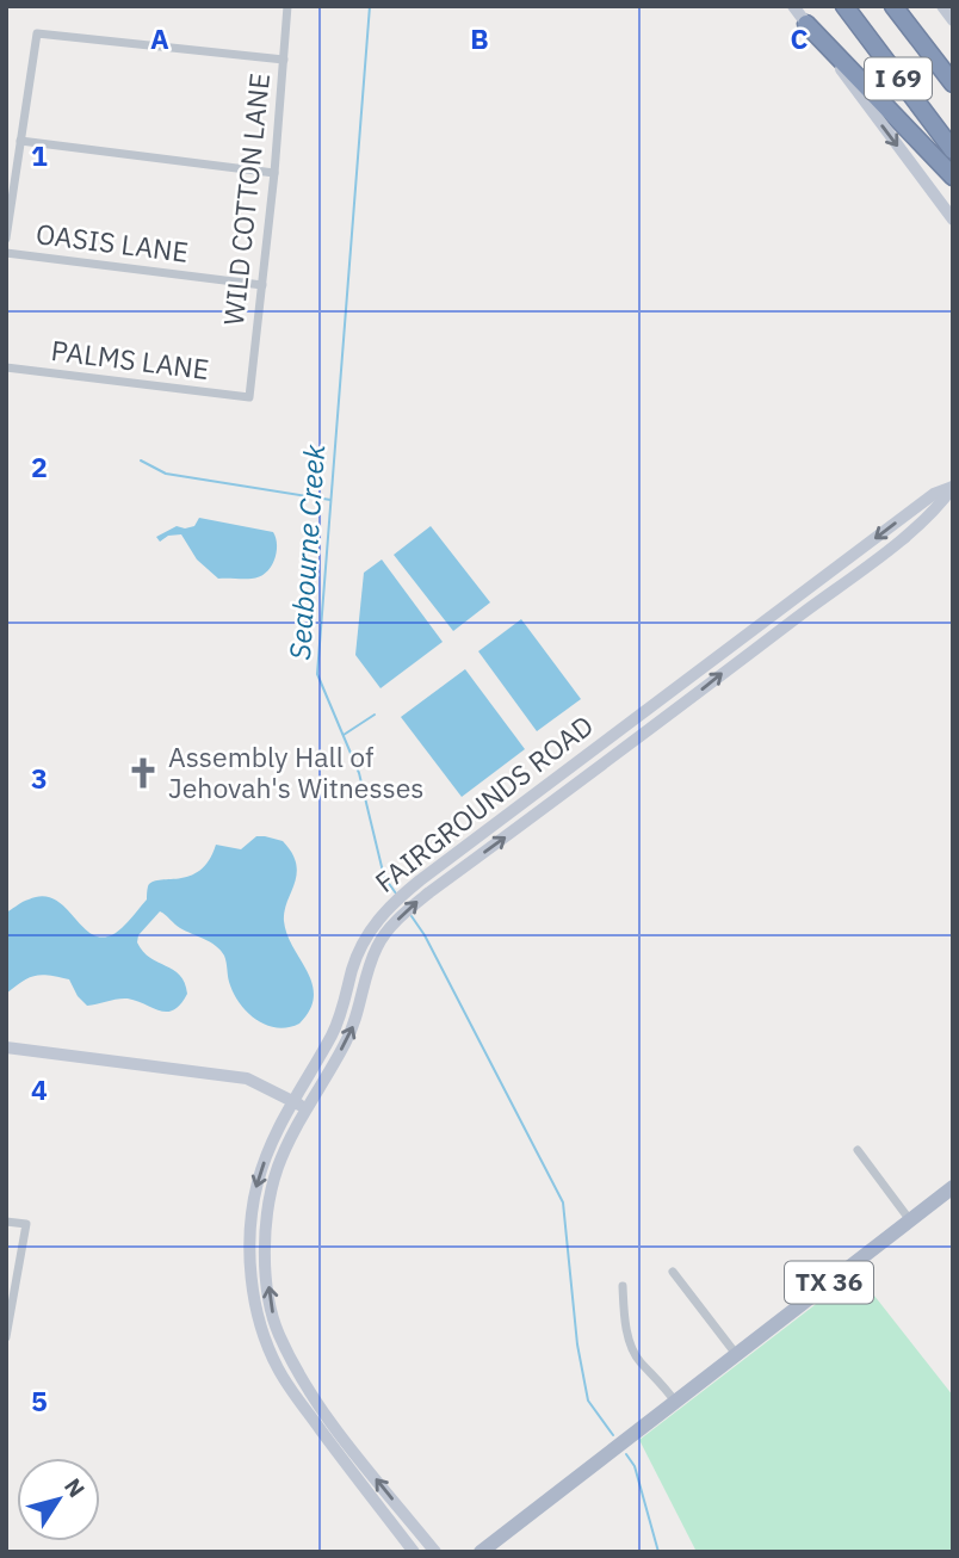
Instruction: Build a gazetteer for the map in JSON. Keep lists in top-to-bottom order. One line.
{"streets":{"highway":["I 69"],"main road":["TX 36"],"street":["WILD COTTON LANE","OASIS LANE","PALMS LANE","FAIRGROUNDS ROAD"]},"crossings":[["WILD COTTON LANE","OASIS LANE"],["WILD COTTON LANE","PALMS LANE"]],"water":["Seabourne Creek"],"places":{"church":["Assembly Hall of Jehovah's Witnesses"]},"north":"top right","grid":{"columns":["A","B","C"],"rows":["1","2","3","4","5"]}}
